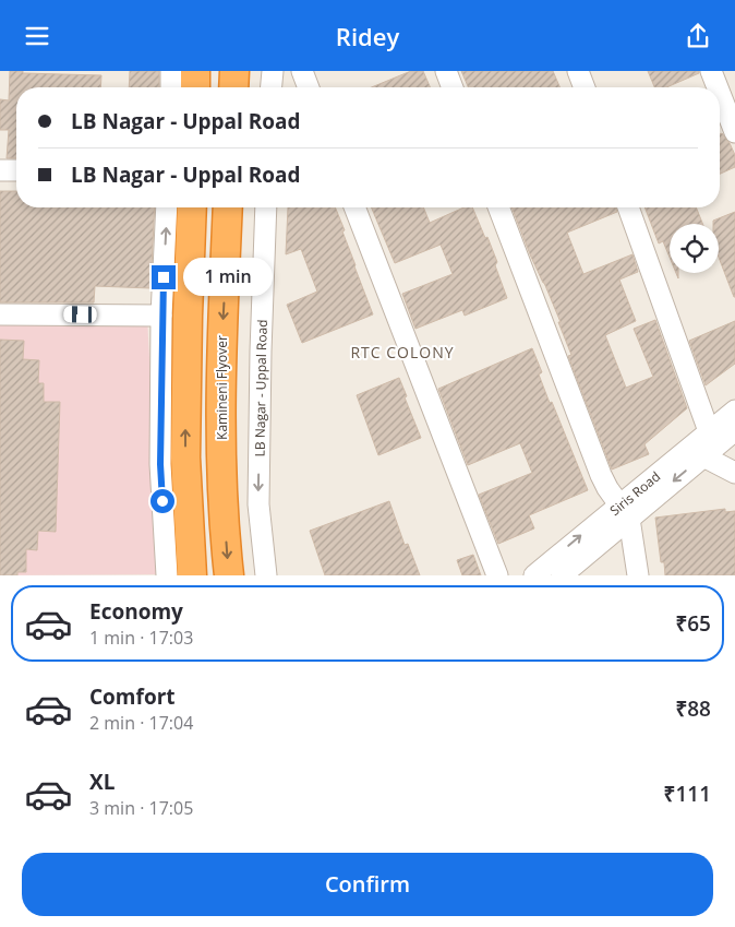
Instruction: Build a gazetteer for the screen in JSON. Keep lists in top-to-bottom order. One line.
{"streets":{"highway":["Kamineni Flyover"],"street":["LB Nagar - Uppal Road","Siris Road"]},"districts":["RTC COLONY"],"page":{"header":"Ridey","banner":["LB Nagar - Uppal Road","LB Nagar - Uppal Road"],"bubble":"1 min","list":[{"name":"Economy","note":"1 min · 17:03","value":"₹65"},{"name":"Comfort","note":"2 min · 17:04","value":"₹88"},{"name":"XL","note":"3 min · 17:05","value":"₹111"}],"buttons":"Confirm"}}
